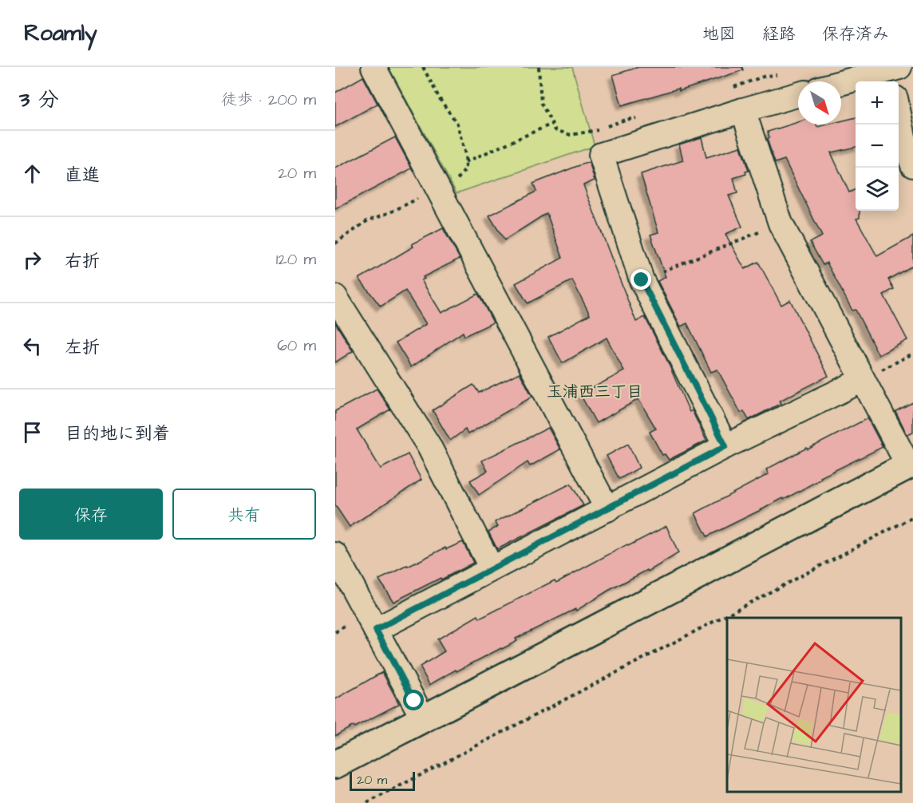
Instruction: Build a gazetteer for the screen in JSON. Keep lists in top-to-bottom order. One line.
{"districts":["玉浦西三丁目"],"scale_bar":"20 m","north":"bottom right","page":{"header":"Roamly","nav":["地図","経路","保存済み"],"heading":["3 分","徒歩 · 200 m"],"map_buttons":["+","−"],"list":[["直進","20 m"],["右折","120 m"],["左折","60 m"],"目的地に到着"],"buttons":["保存","共有"],"scale":"20 m"}}
